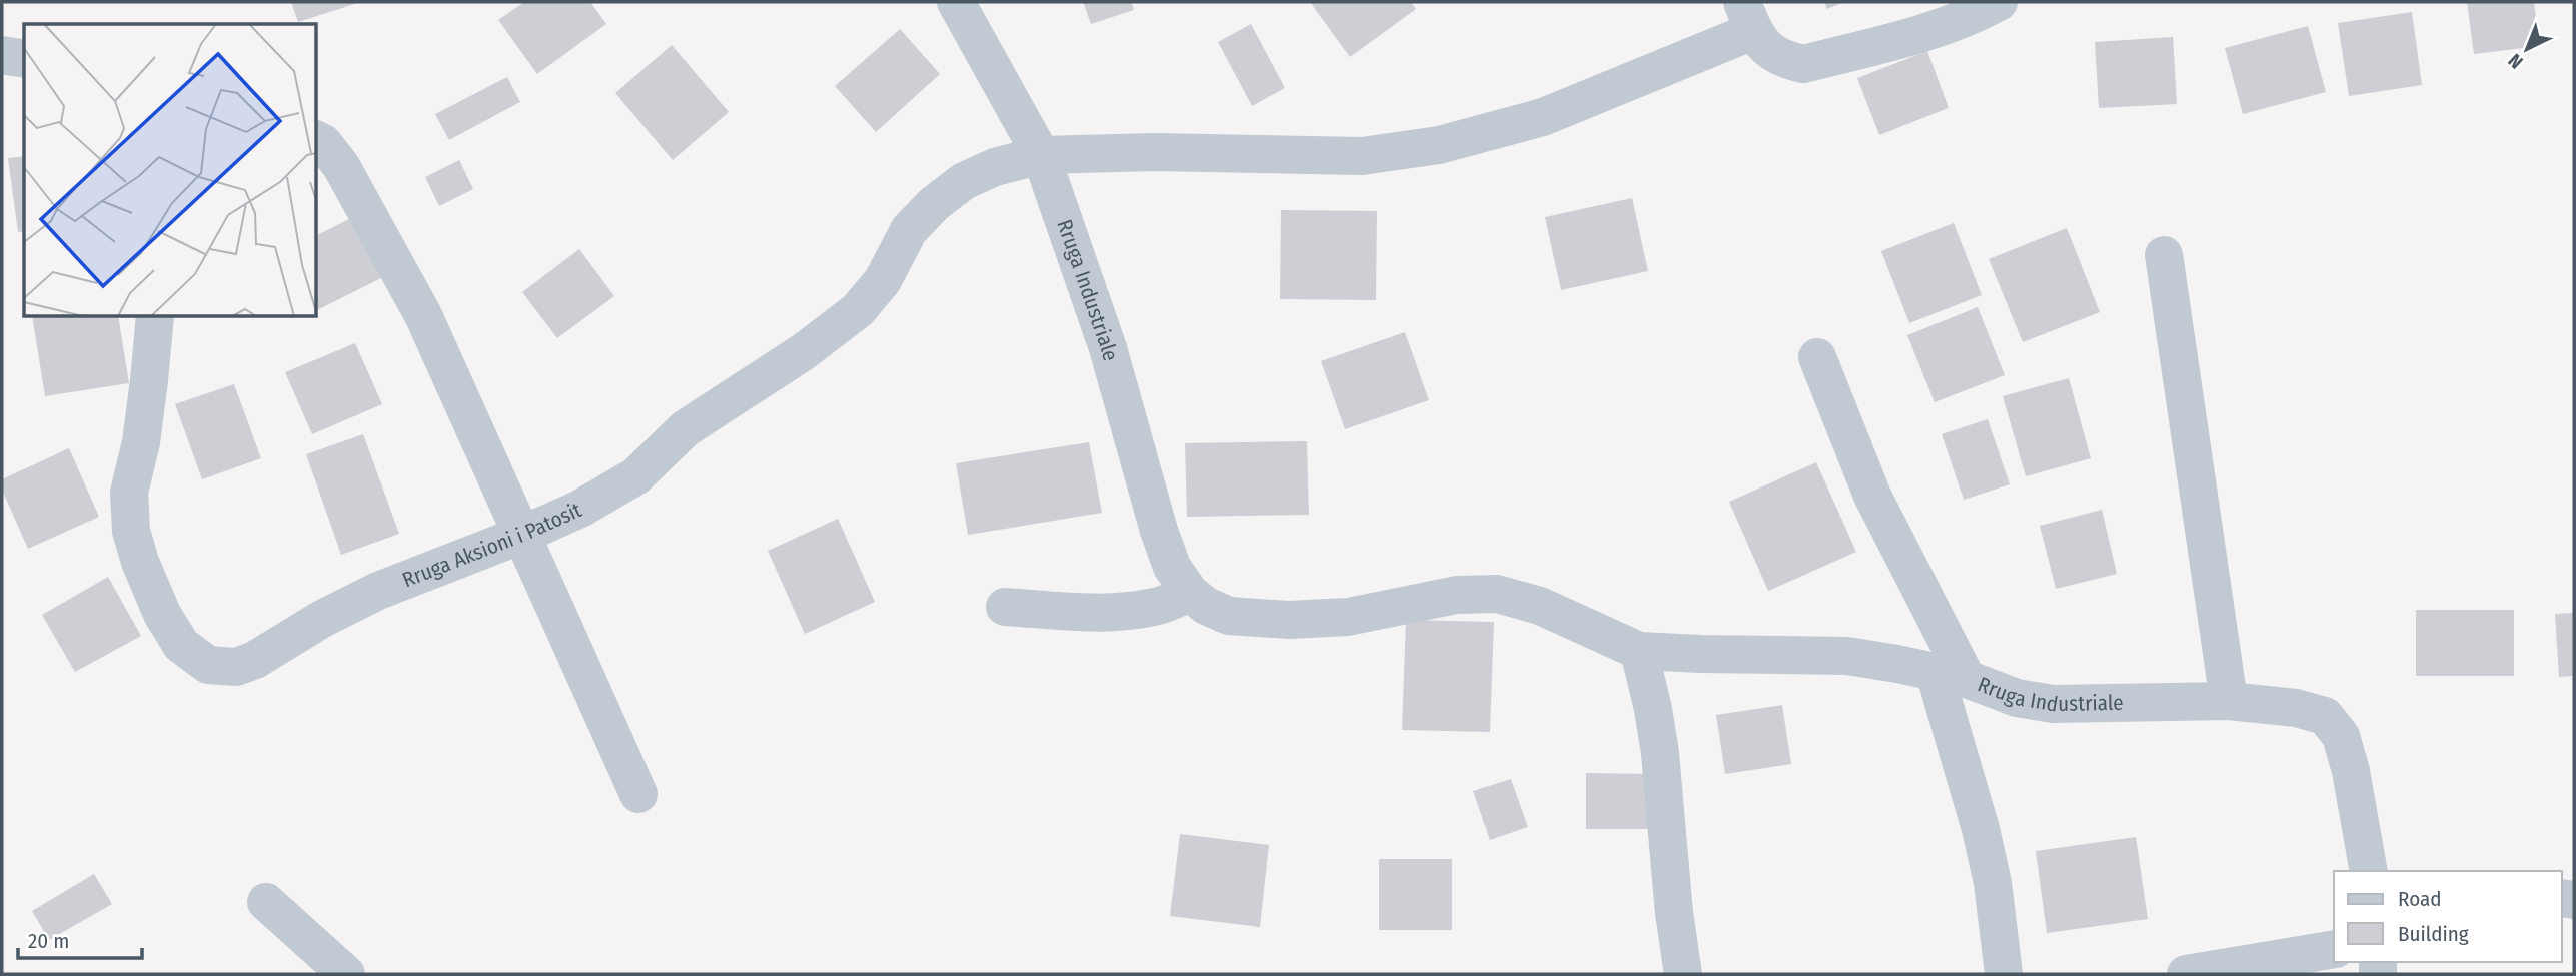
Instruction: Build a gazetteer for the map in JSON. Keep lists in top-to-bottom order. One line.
{"streets":{"street":["Rruga Industriale","Rruga Aksioni i Patosit"]},"crossings":[["Rruga Industriale","Rruga Aksioni i Patosit"]],"legend":["Road","Building"],"scale_bar":"20 m","north":"bottom left"}
